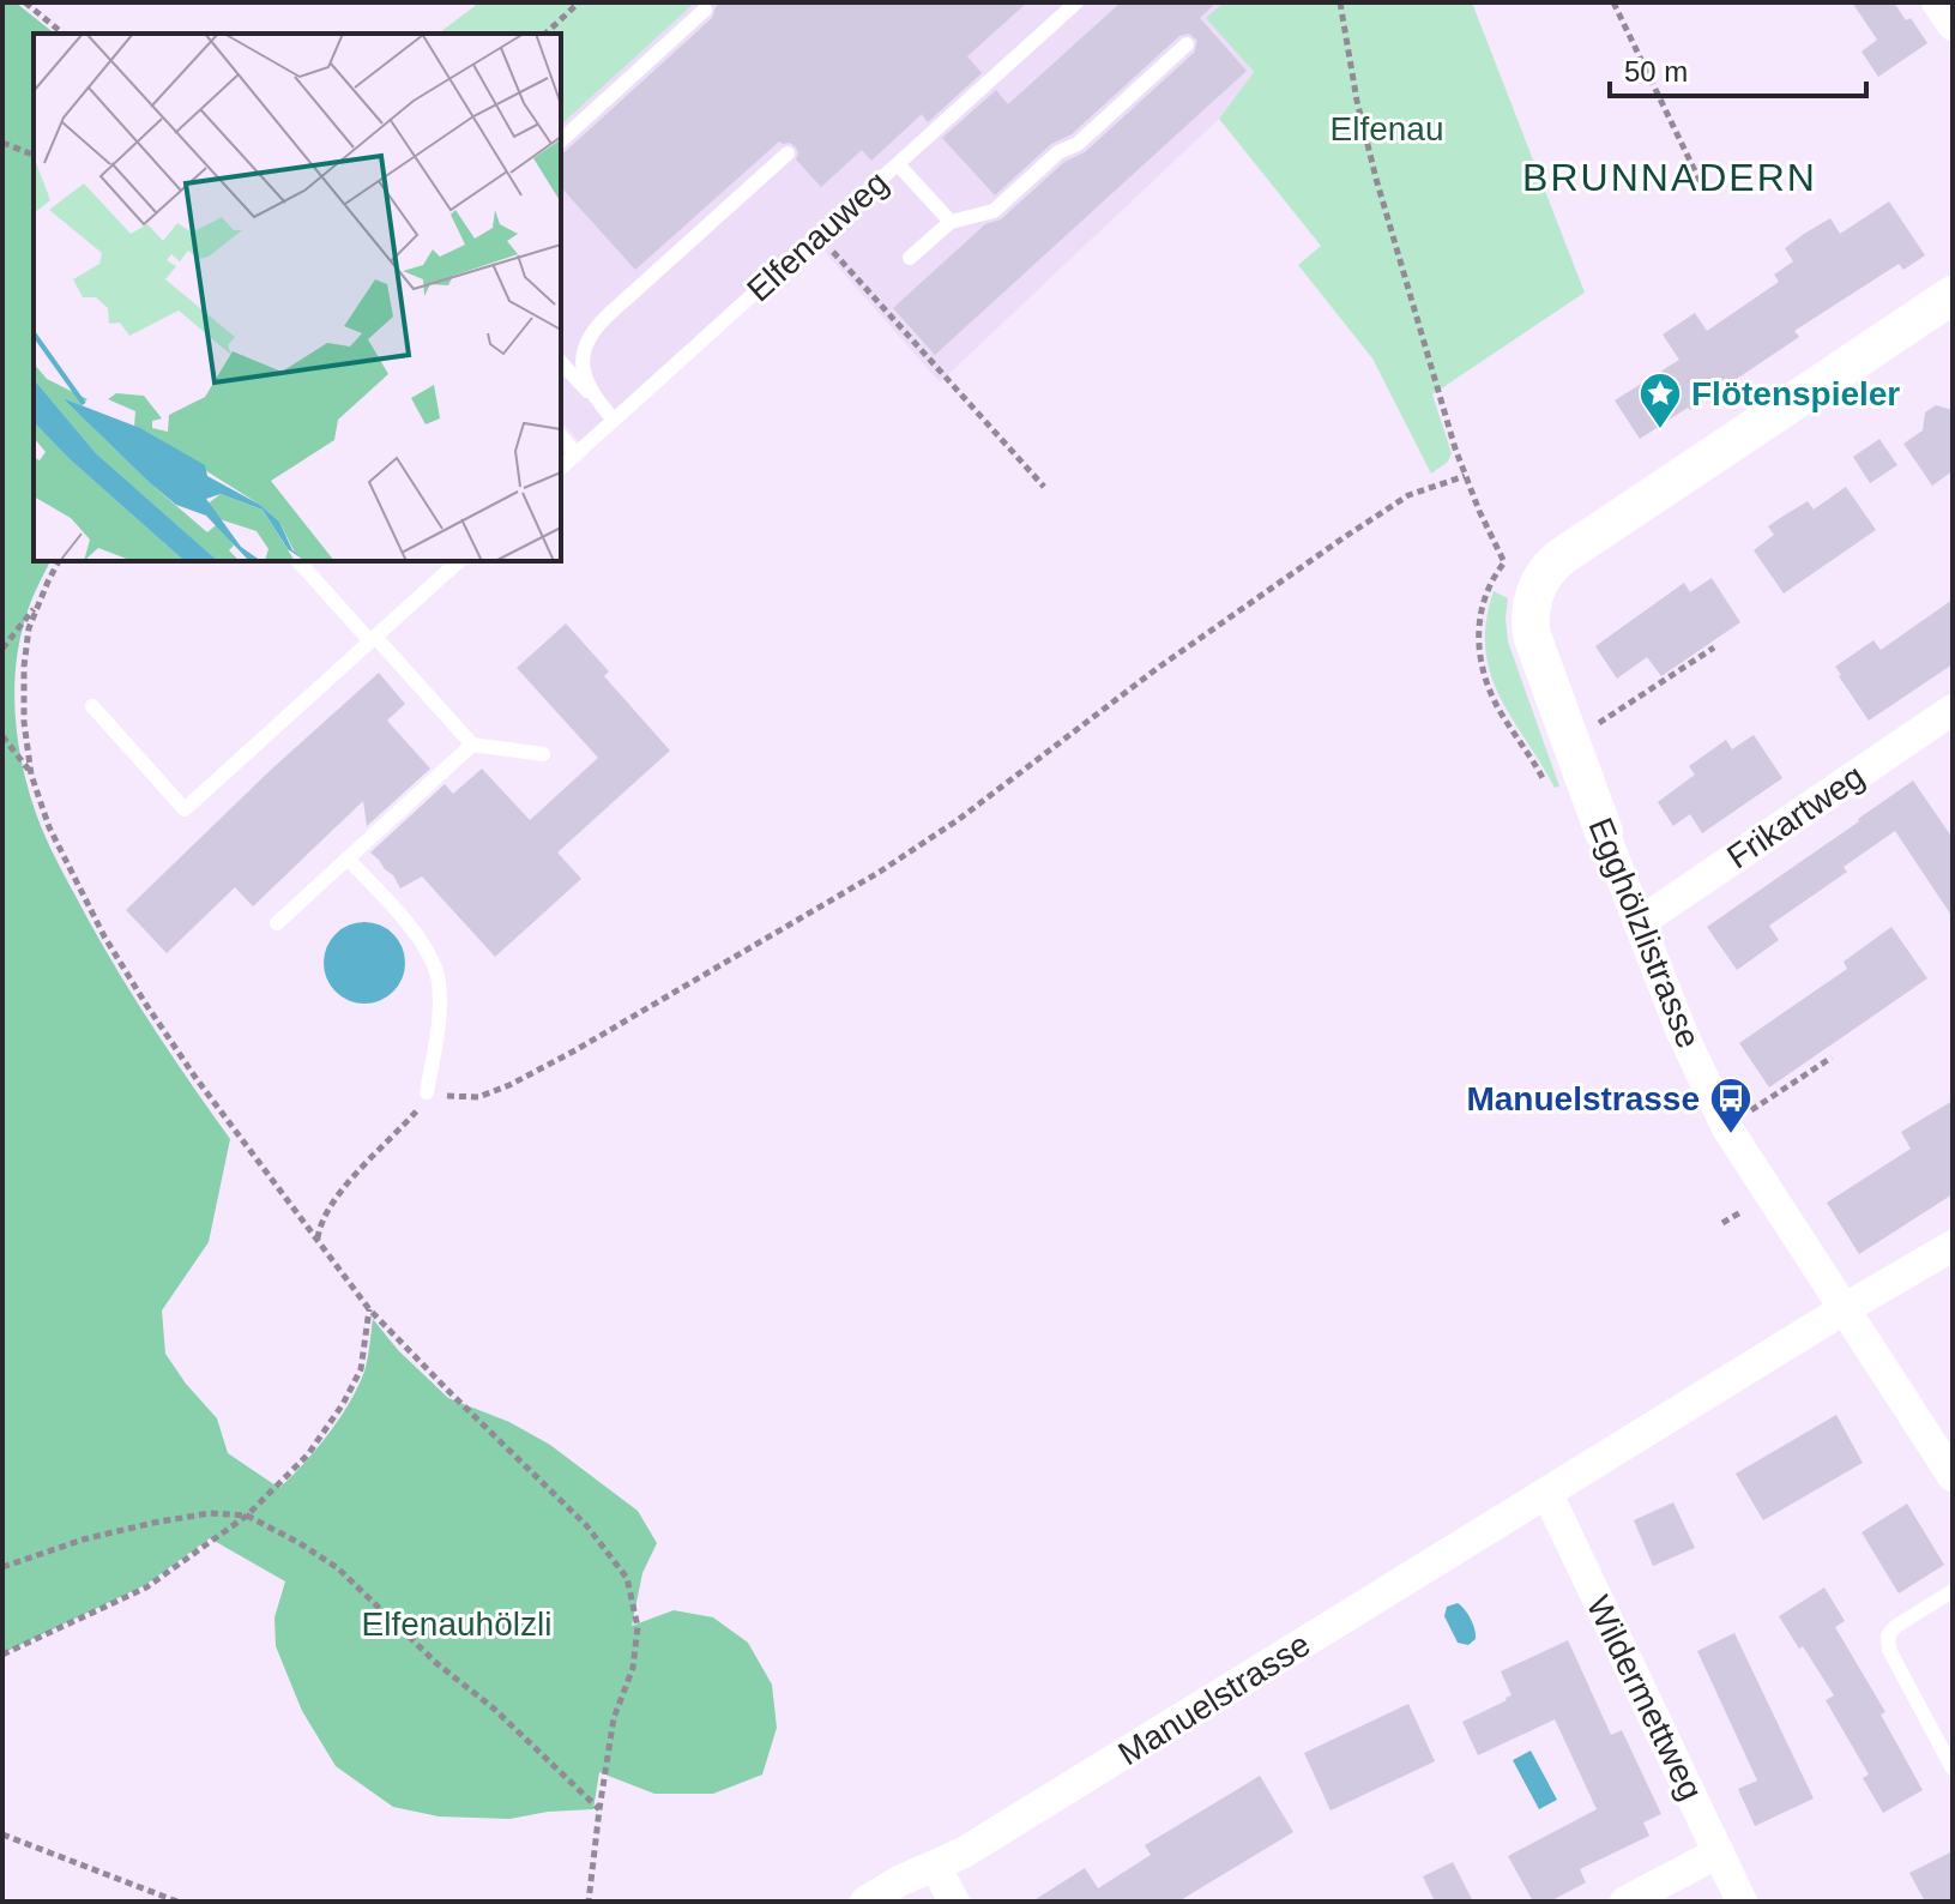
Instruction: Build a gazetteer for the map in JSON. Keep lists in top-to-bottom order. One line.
{"streets":{"street":["Frikartweg","Egghölzlistrasse","Wildermettweg","Manuelstrasse"],"lane":["Elfenauweg"]},"crossings":[["Frikartweg","Egghölzlistrasse"],["Egghölzlistrasse","Manuelstrasse"],["Wildermettweg","Manuelstrasse"]],"districts":["BRUNNADERN"],"parks":["Elfenau","Elfenauhölzli"],"places":{"place":["Flötenspieler"],"bus stop":["Manuelstrasse"]},"scale_bar":"50 m"}
